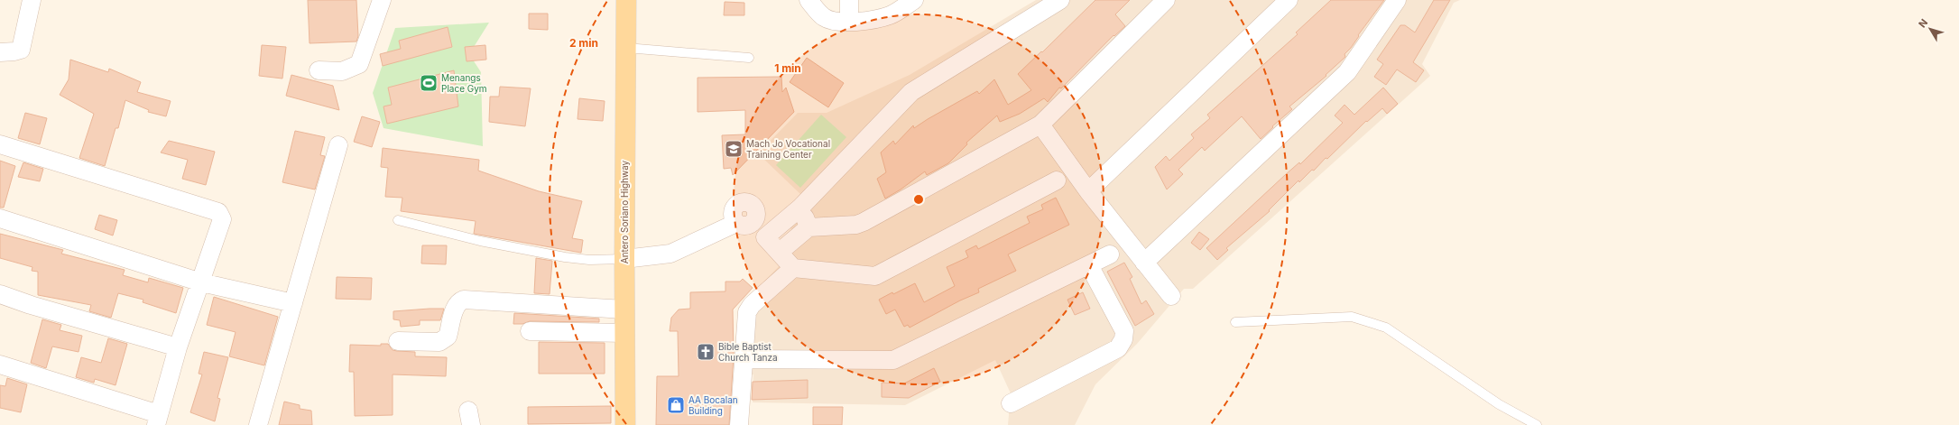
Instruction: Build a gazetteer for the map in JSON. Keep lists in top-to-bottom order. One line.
{"streets":{"main road":["Antero Soriano Highway"]},"places":{"sports":["Menangs Place Gym"],"school or university":["Mach Jo Vocational Training Center"],"church":["Bible Baptist Church Tanza"],"shop":["AA Bocalan Building"]},"north":"top left","rings":["2 min","1 min"]}
